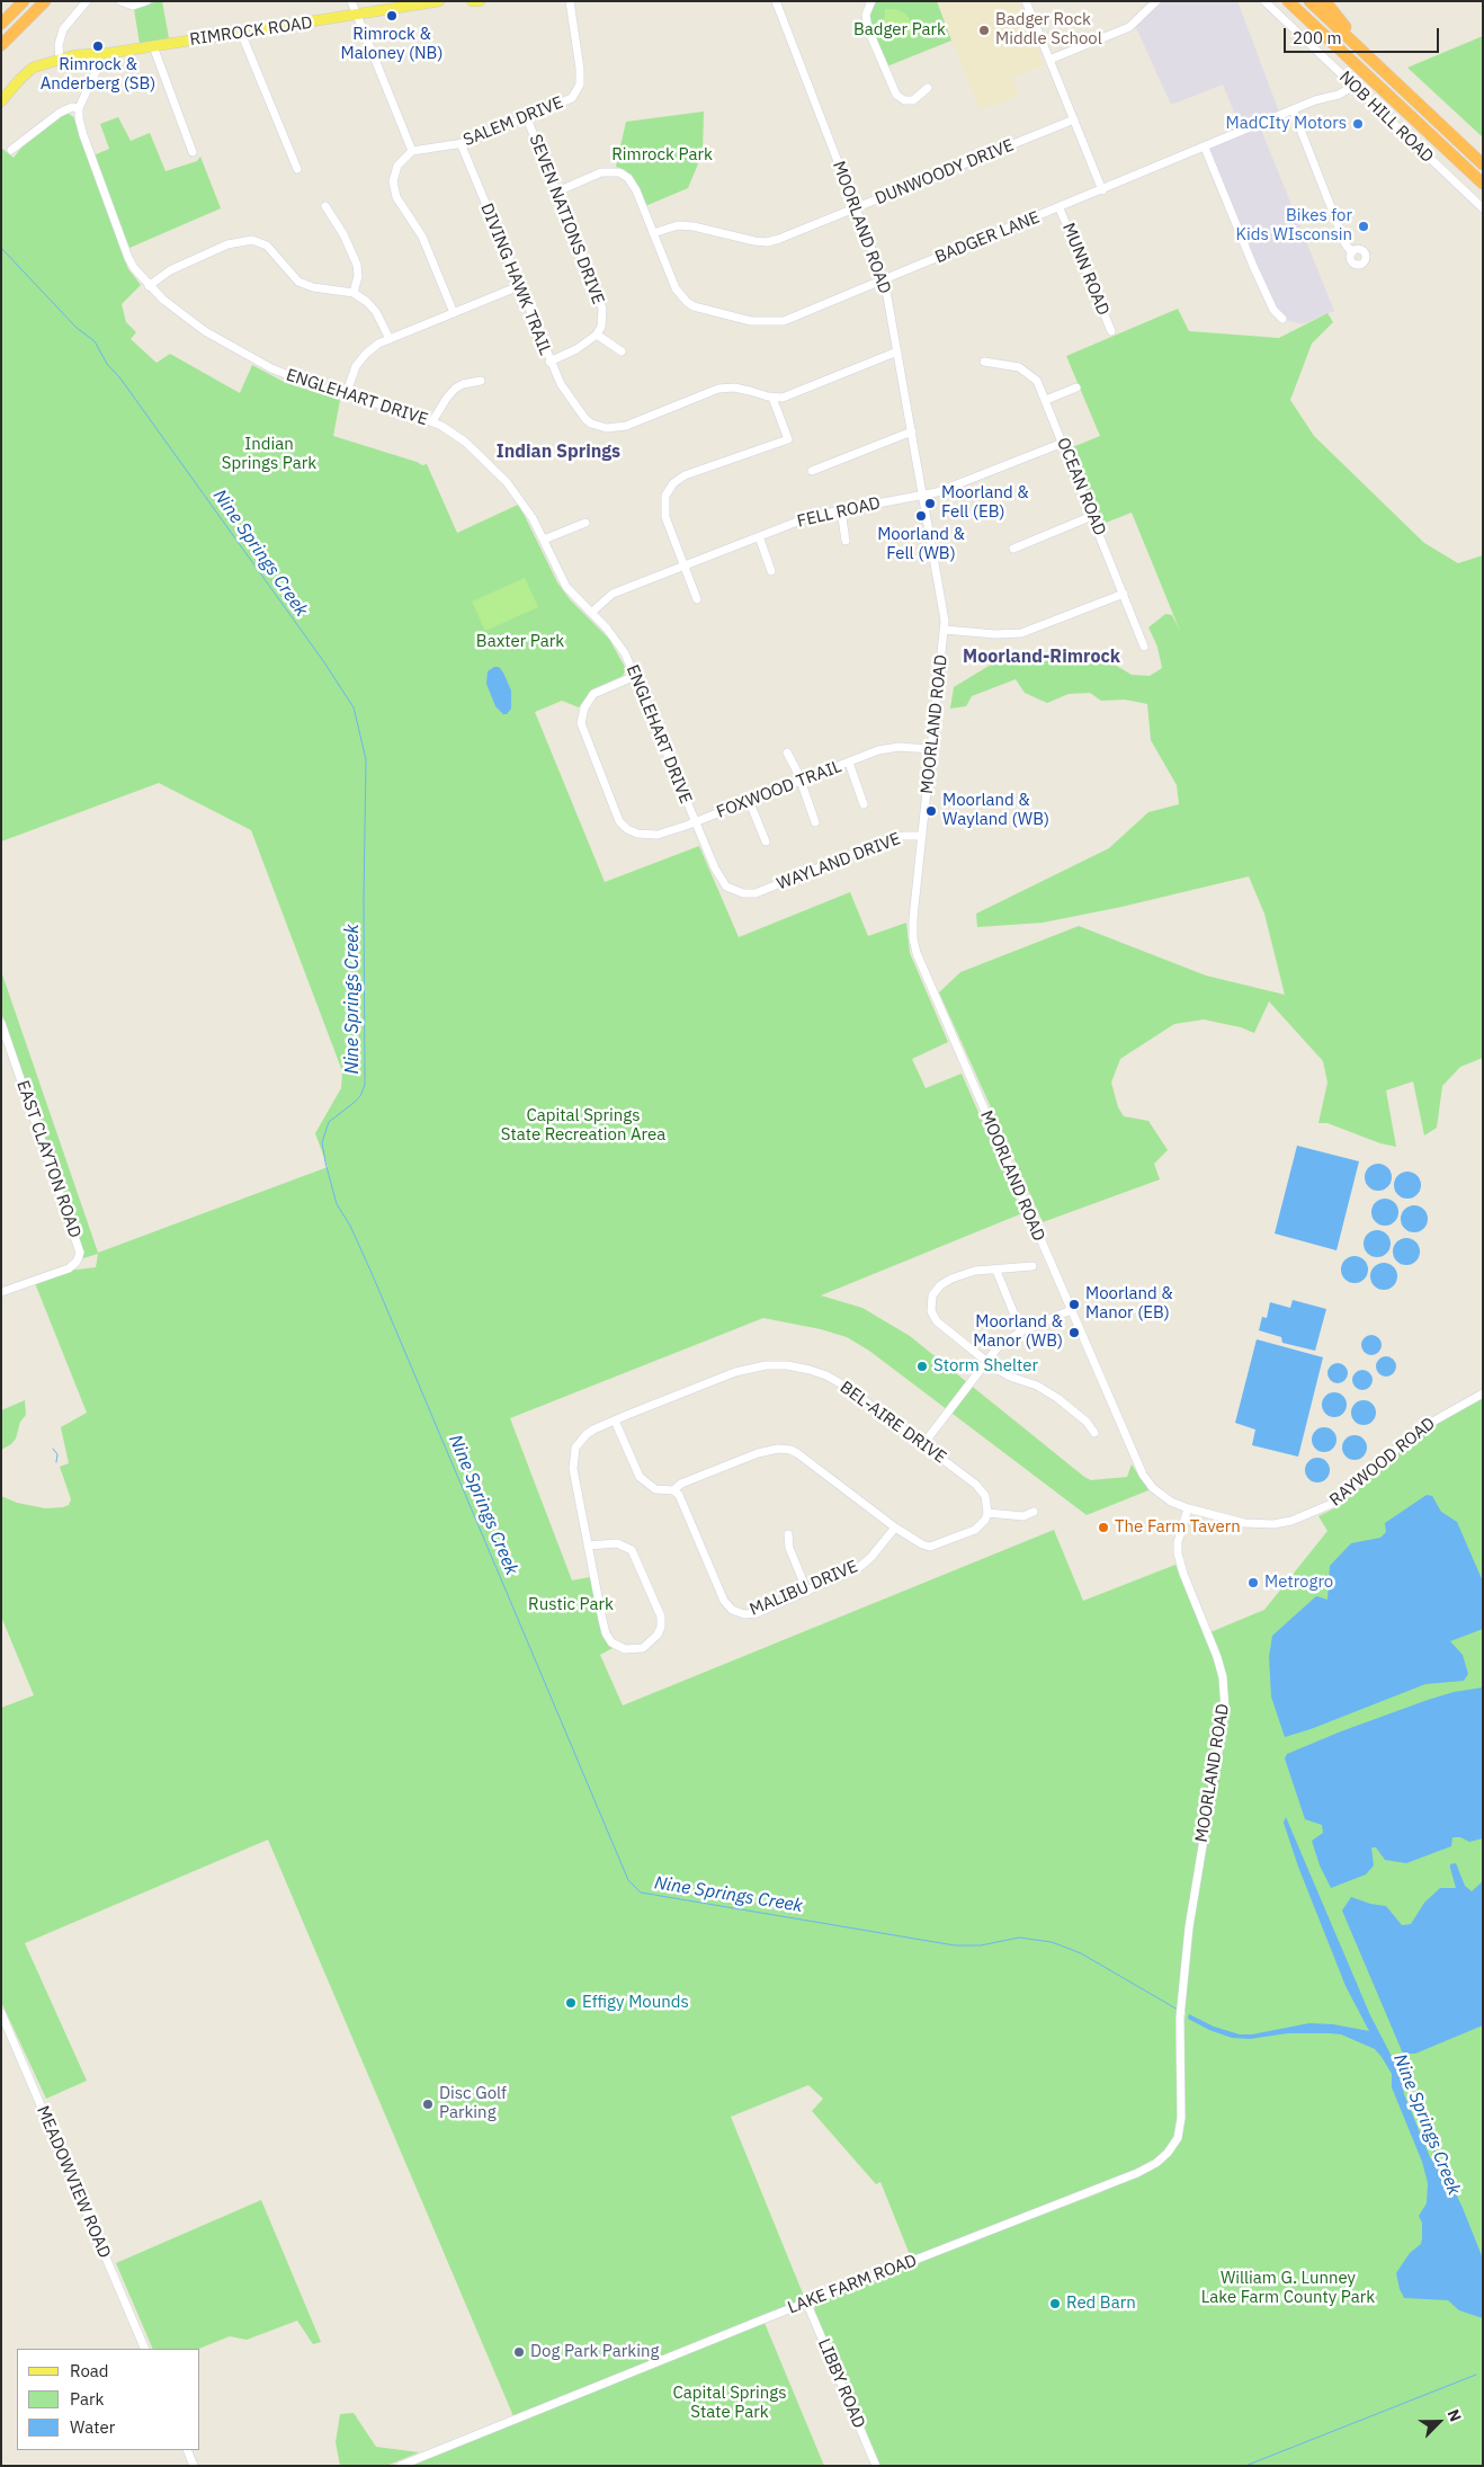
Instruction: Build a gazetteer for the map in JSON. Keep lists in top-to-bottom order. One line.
{"streets":{"main road":["RIMROCK ROAD"],"street":["NOB HILL ROAD","SALEM DRIVE","DUNWOODY DRIVE","SEVEN NATIONS DRIVE","MOORLAND ROAD","BADGER LANE","MUNN ROAD","DIVING HAWK TRAIL","ENGLEHART DRIVE","OCEAN ROAD","FELL ROAD","FOXWOOD TRAIL","WAYLAND DRIVE","EAST CLAYTON ROAD","BEL-AIRE DRIVE","RAYWOOD ROAD","MALIBU DRIVE","MEADOWVIEW ROAD","LAKE FARM ROAD","LIBBY ROAD"]},"crossings":[["NOB HILL ROAD","BADGER LANE"],["SALEM DRIVE","SEVEN NATIONS DRIVE"],["SALEM DRIVE","DIVING HAWK TRAIL"],["DUNWOODY DRIVE","MOORLAND ROAD"],["DUNWOODY DRIVE","BADGER LANE"],["SEVEN NATIONS DRIVE","BADGER LANE"],["MOORLAND ROAD","BADGER LANE"],["MOORLAND ROAD","FELL ROAD"],["MOORLAND ROAD","FOXWOOD TRAIL"],["MOORLAND ROAD","WAYLAND DRIVE"],["MOORLAND ROAD","RAYWOOD ROAD"],["MOORLAND ROAD","LAKE FARM ROAD"],["BADGER LANE","MUNN ROAD"],["ENGLEHART DRIVE","FELL ROAD"],["ENGLEHART DRIVE","FOXWOOD TRAIL"],["ENGLEHART DRIVE","WAYLAND DRIVE"],["OCEAN ROAD","FELL ROAD"],["LAKE FARM ROAD","LIBBY ROAD"]],"districts":["Indian Springs","Moorland-Rimrock"],"water":["Nine Springs Creek"],"parks":["Badger Park","Rimrock Park","Indian Springs Park","Baxter Park","Capital Springs State Recreation Area","Rustic Park","William G. Lunney Lake Farm County Park","Capital Springs State Park"],"places":["Rimrock & Maloney (NB)","Badger Rock Middle School","Rimrock & Anderberg (SB)","MadCIty Motors","Bikes for Kids WIsconsin","Moorland & Fell (EB)","Moorland & Fell (WB)","Moorland & Wayland (WB)","Moorland & Manor (EB)","Moorland & Manor (WB)","Storm Shelter","The Farm Tavern","Metrogro","Effigy Mounds","Disc Golf Parking","Red Barn","Dog Park Parking"],"legend":["Road","Park","Water"],"scale_bar":"200 m","north":"top right"}
